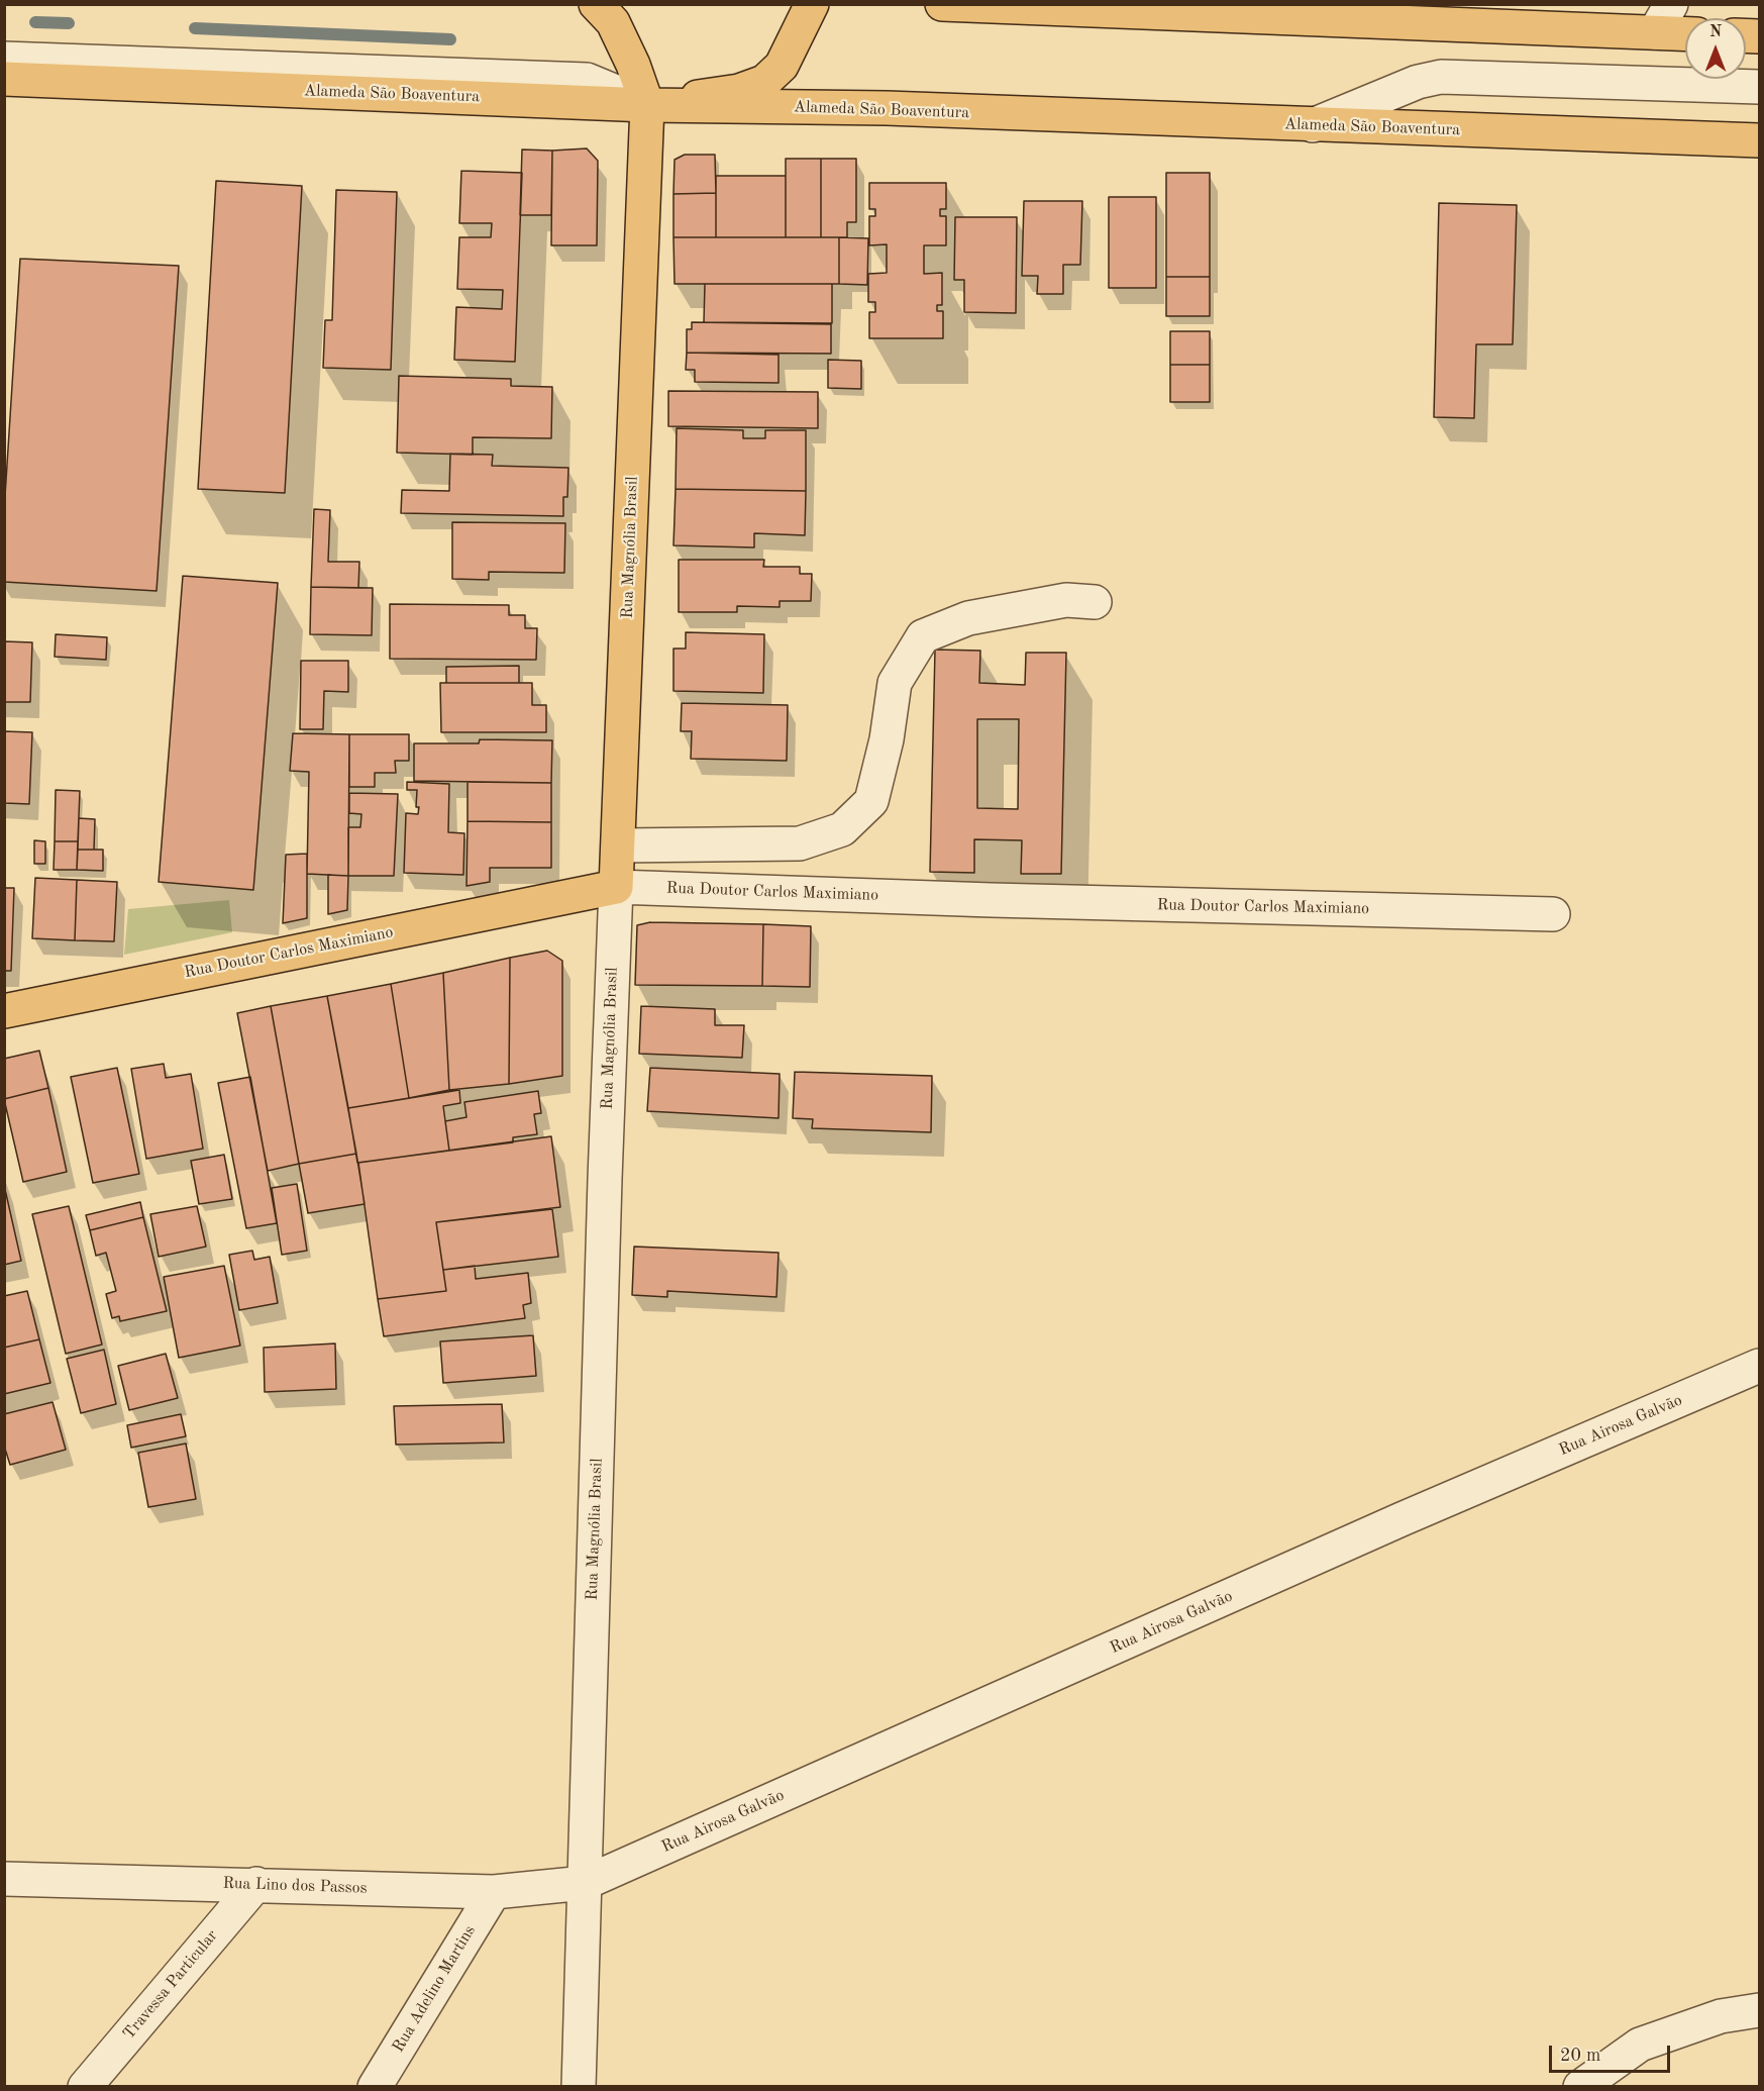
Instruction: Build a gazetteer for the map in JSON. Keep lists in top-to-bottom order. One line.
{"streets":{"main road":["Alameda São Boaventura","Rua Magnólia Brasil","Rua Doutor Carlos Maximiano"],"street":["Rua Airosa Galvão","Rua Lino dos Passos","Travessa Particular","Rua Adelino Martins"]},"crossings":[["Alameda São Boaventura","Rua Magnólia Brasil"],["Rua Magnólia Brasil","Rua Doutor Carlos Maximiano"],["Rua Magnólia Brasil","Rua Airosa Galvão"],["Rua Magnólia Brasil","Rua Lino dos Passos"],["Rua Airosa Galvão","Rua Lino dos Passos"],["Rua Lino dos Passos","Travessa Particular"],["Rua Lino dos Passos","Rua Adelino Martins"]],"scale_bar":"20 m","north":"top"}
